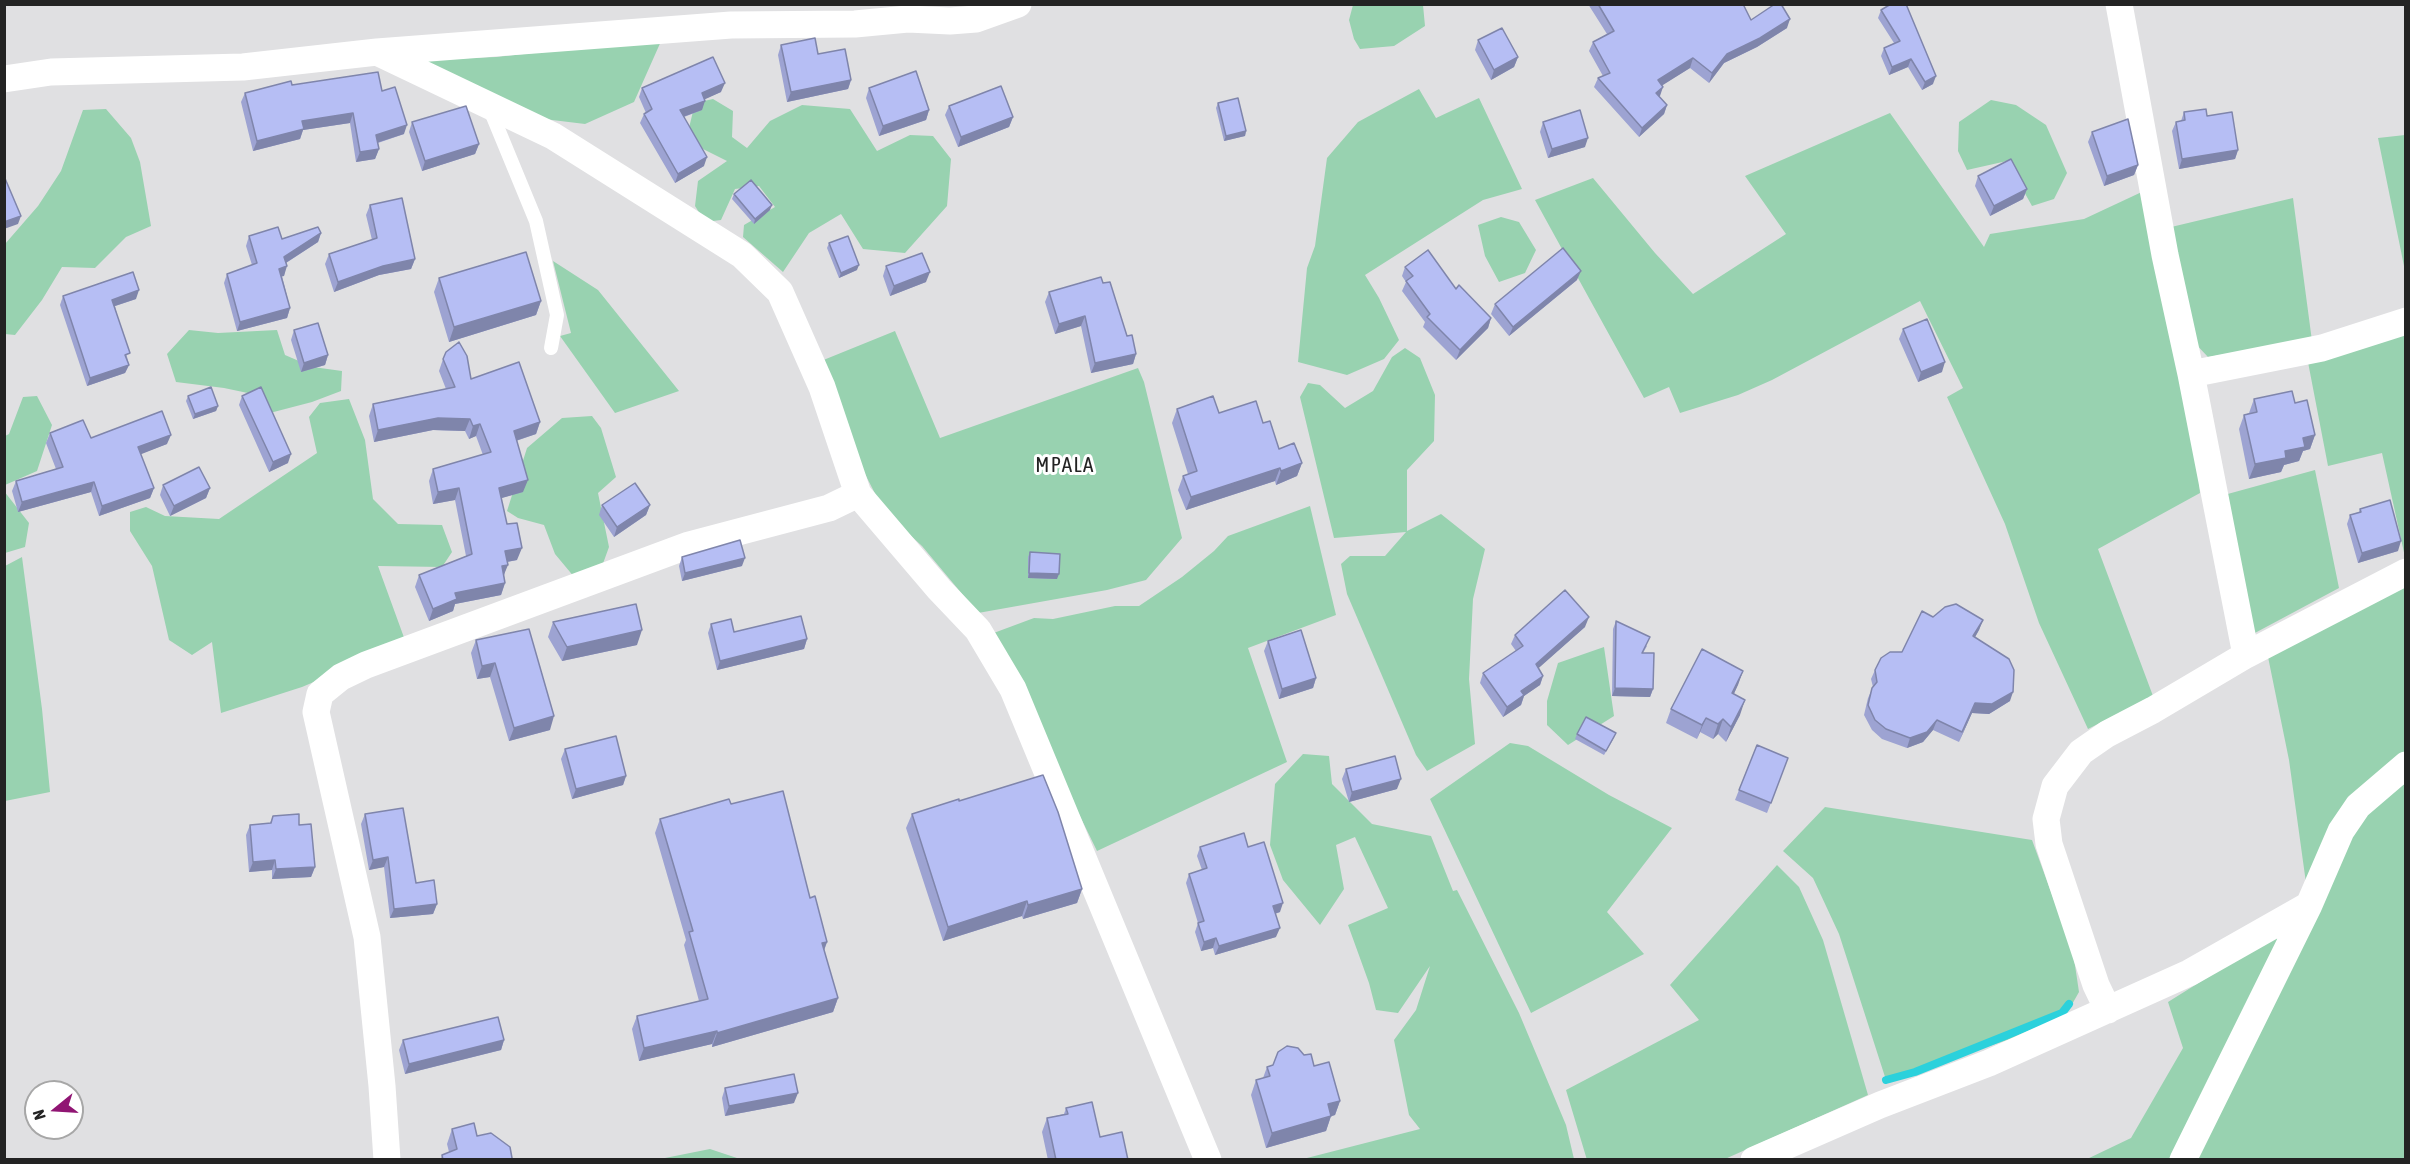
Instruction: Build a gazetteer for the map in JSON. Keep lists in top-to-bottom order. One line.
{"districts":["MPALA"],"north":"left"}
